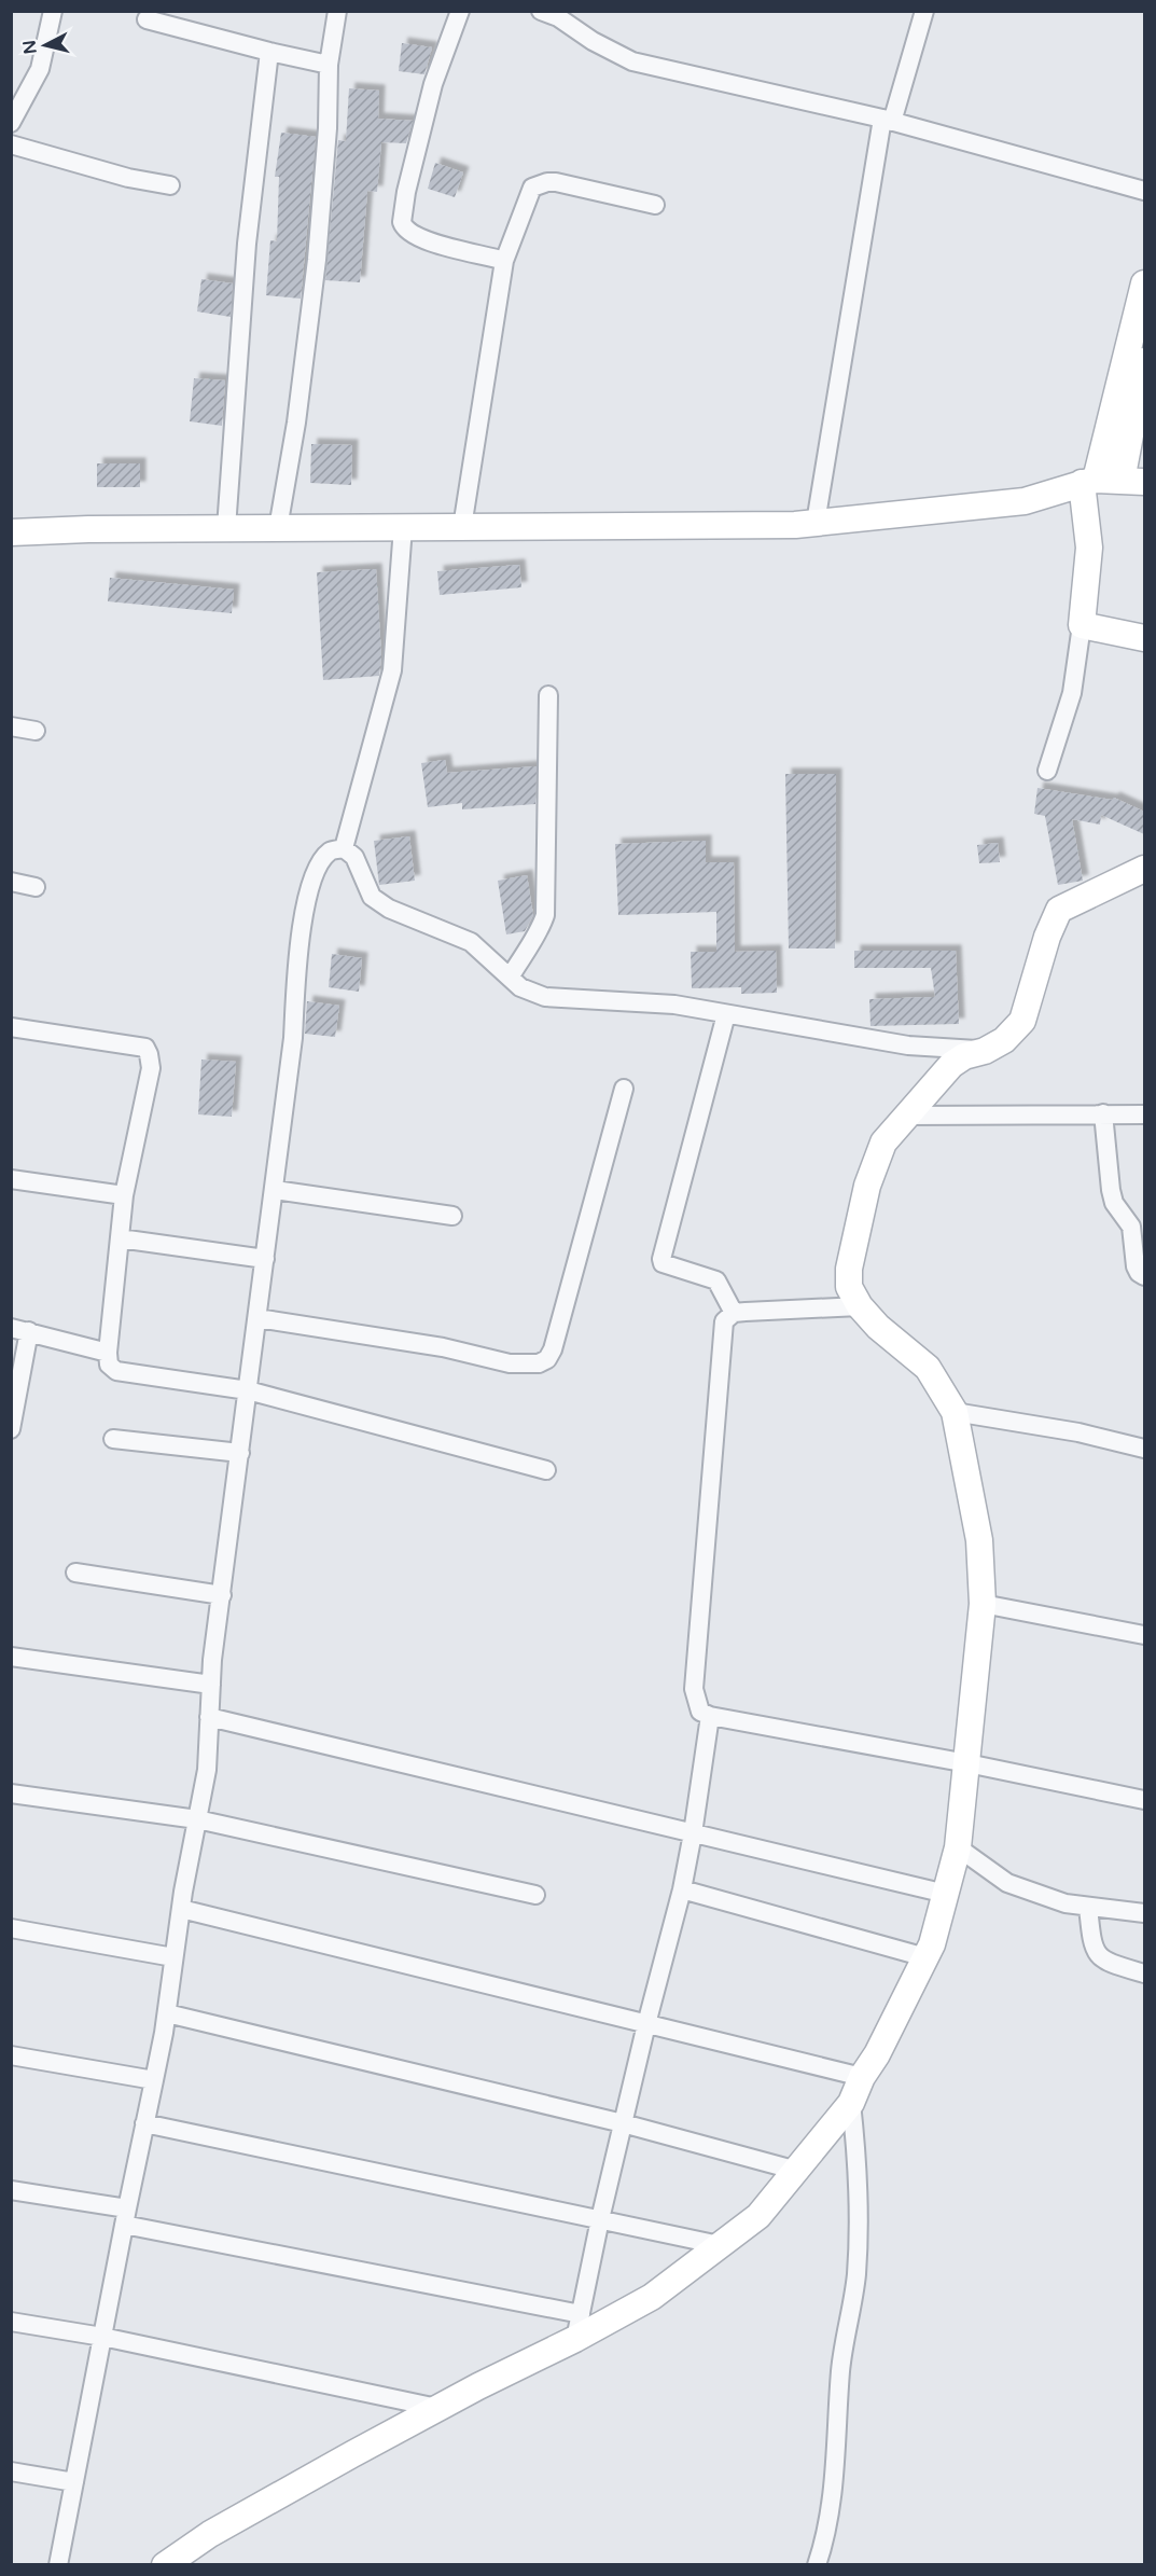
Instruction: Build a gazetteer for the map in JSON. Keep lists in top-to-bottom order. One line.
{"north":"left"}
